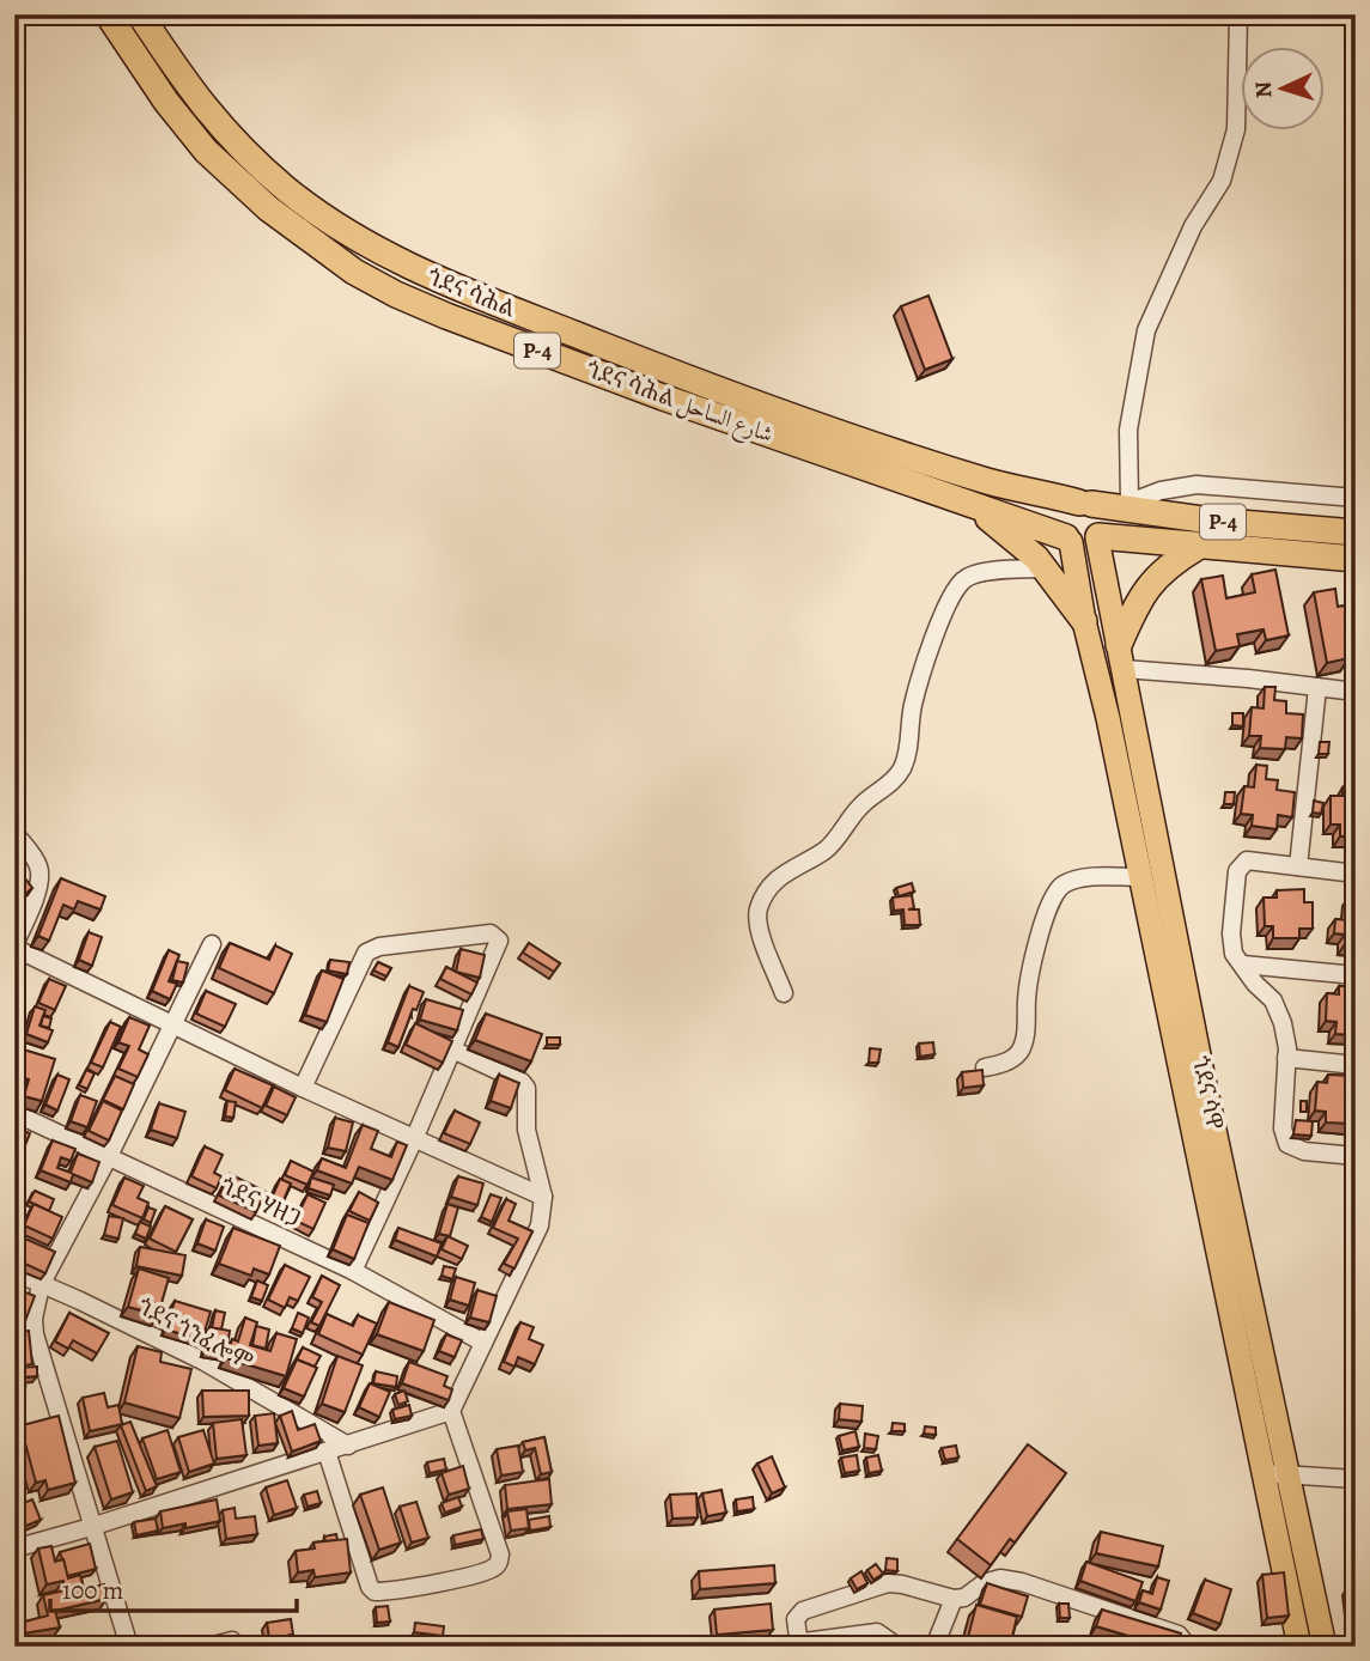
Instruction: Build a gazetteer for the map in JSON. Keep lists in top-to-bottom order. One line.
{"streets":{"highway":["ጎደና ሳሕል","P-4","ጎደና ሳሕል شارع الساحل"],"main road":["ጎደና ሳዋ"],"street":["ጎደና ሃዘጋ","ጎደና ጎንፈሎም"]},"crossings":[["ጎደና ሳሕል","P-4"],["ጎደና ሳሕል","ጎደና ሳሕል شارع الساحل"],["ጎደና ሳሕል","ጎደና ሳዋ"],["P-4","ጎደና ሳሕል شارع الساحل"],["P-4","ጎደና ሳዋ"],["ጎደና ሳሕል شارع الساحل","ጎደና ሳዋ"]],"scale_bar":"100 m","north":"left"}
